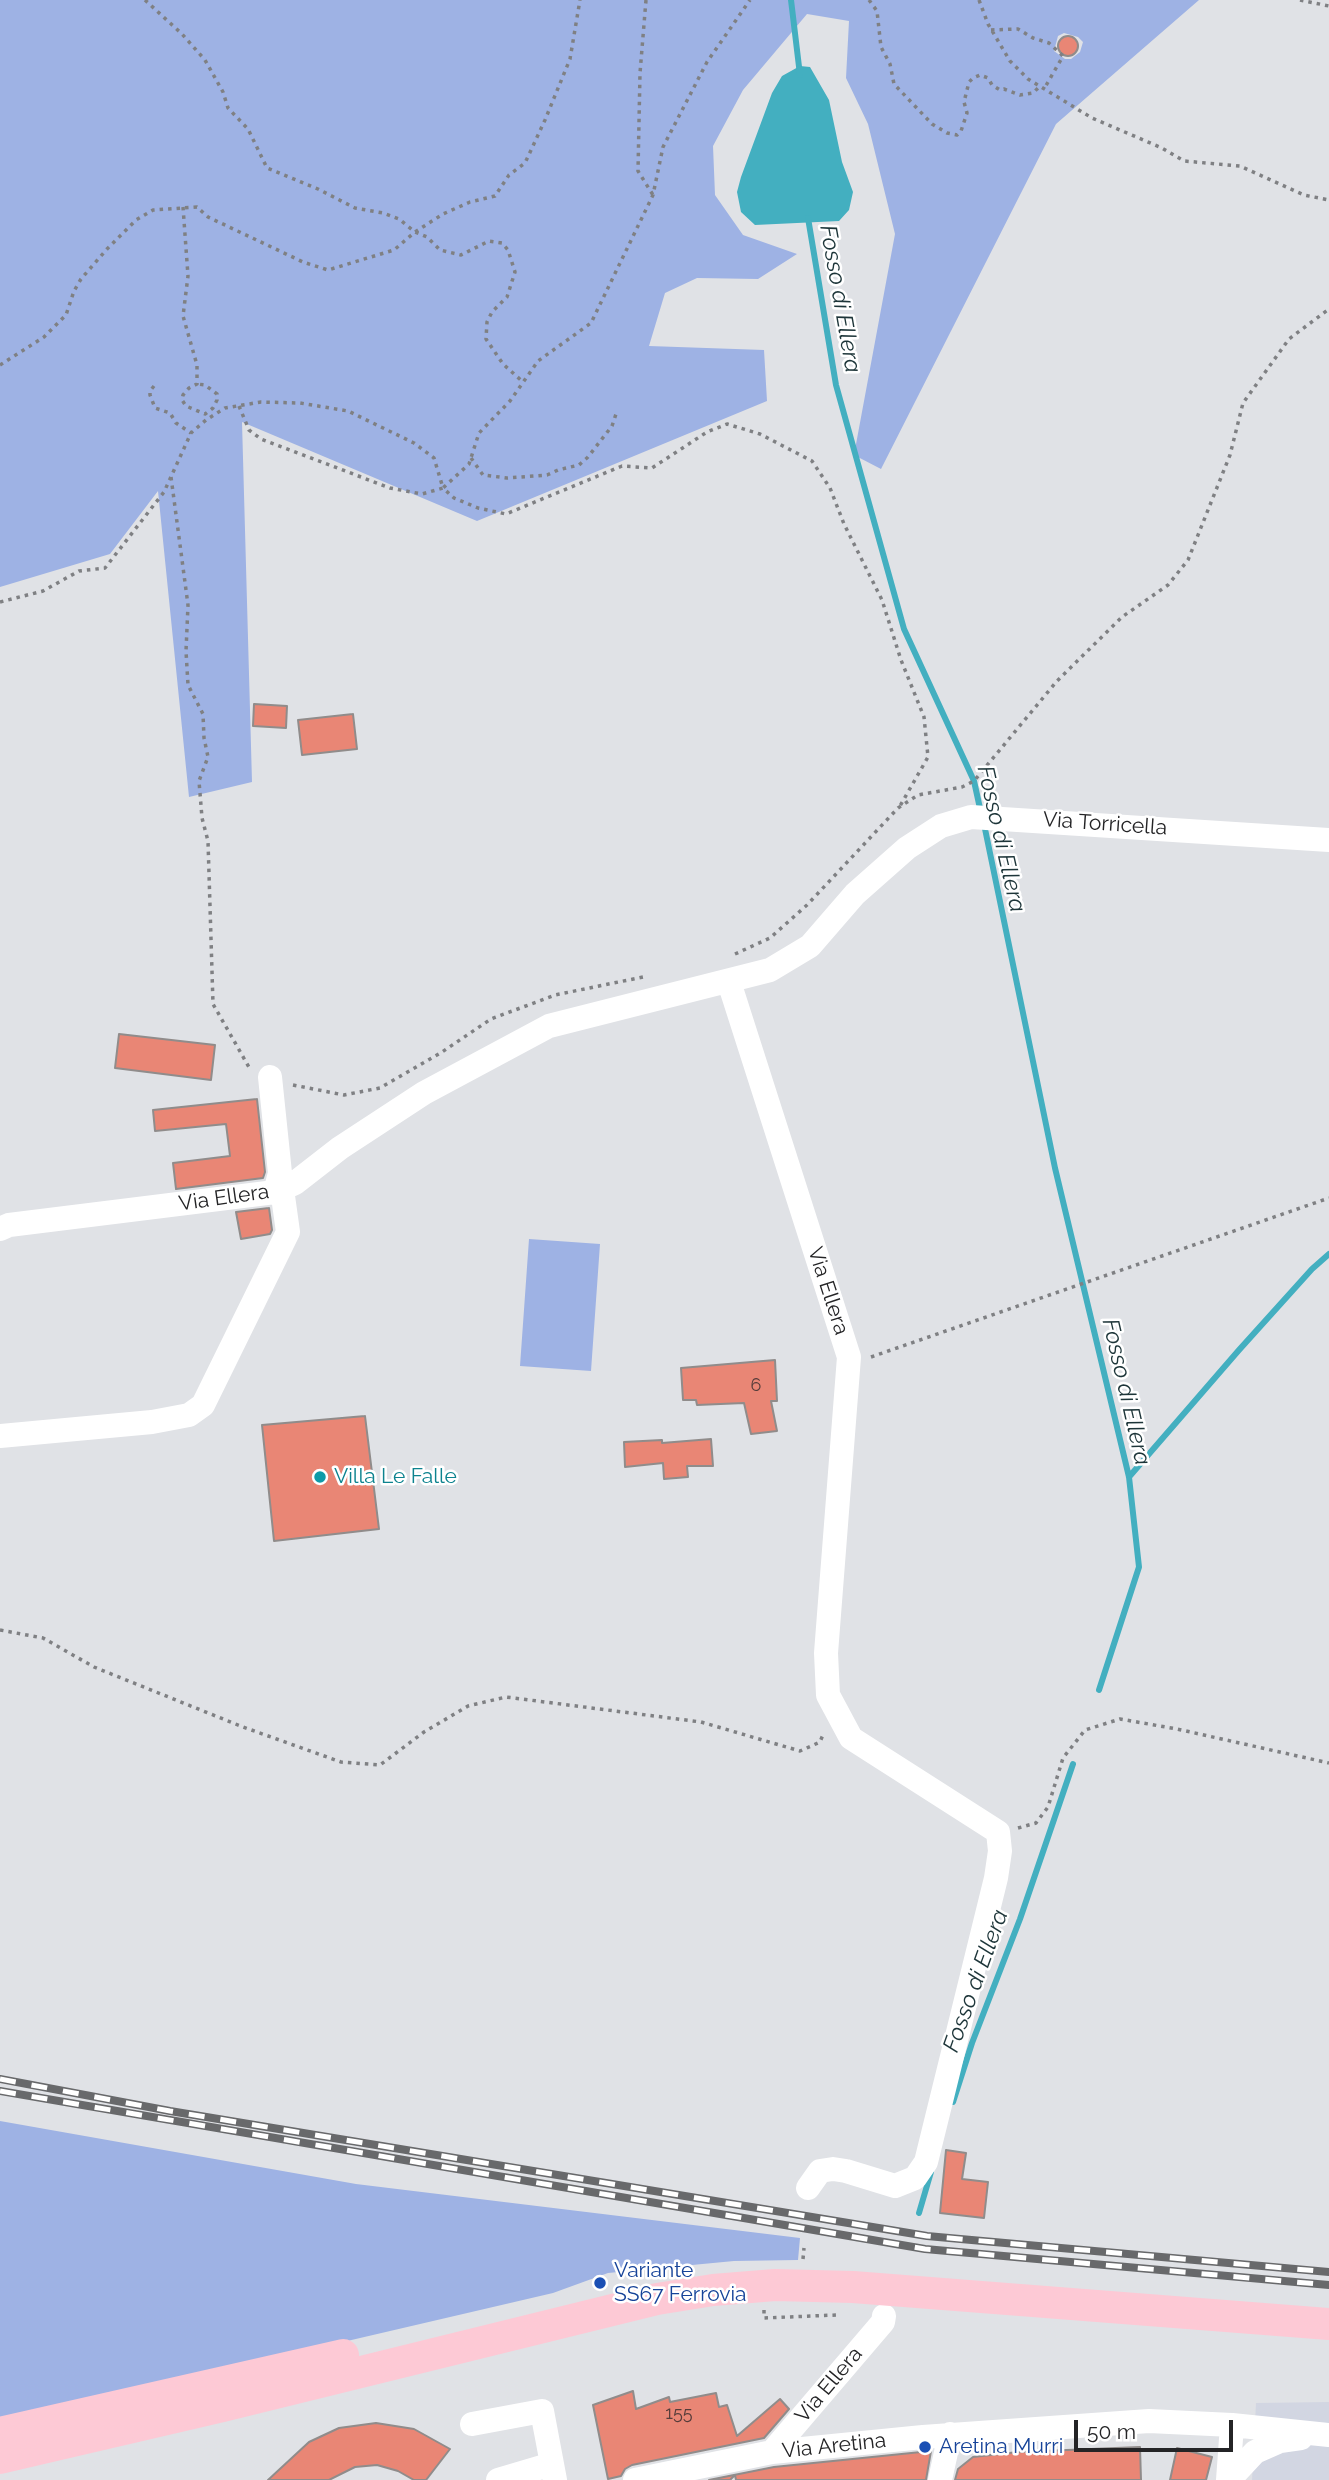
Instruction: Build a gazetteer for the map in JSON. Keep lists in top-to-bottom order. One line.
{"streets":{"street":["Via Torricella","Via Ellera","Via Aretina"]},"crossings":[["Via Torricella","Via Ellera"],["Via Ellera","Via Aretina"]],"water":["Fosso di Ellera"],"places":["Villa Le Falle","Variante SS67 Ferrovia","Aretina Murri"],"house_numbers":["6","155"],"scale_bar":"50 m"}
